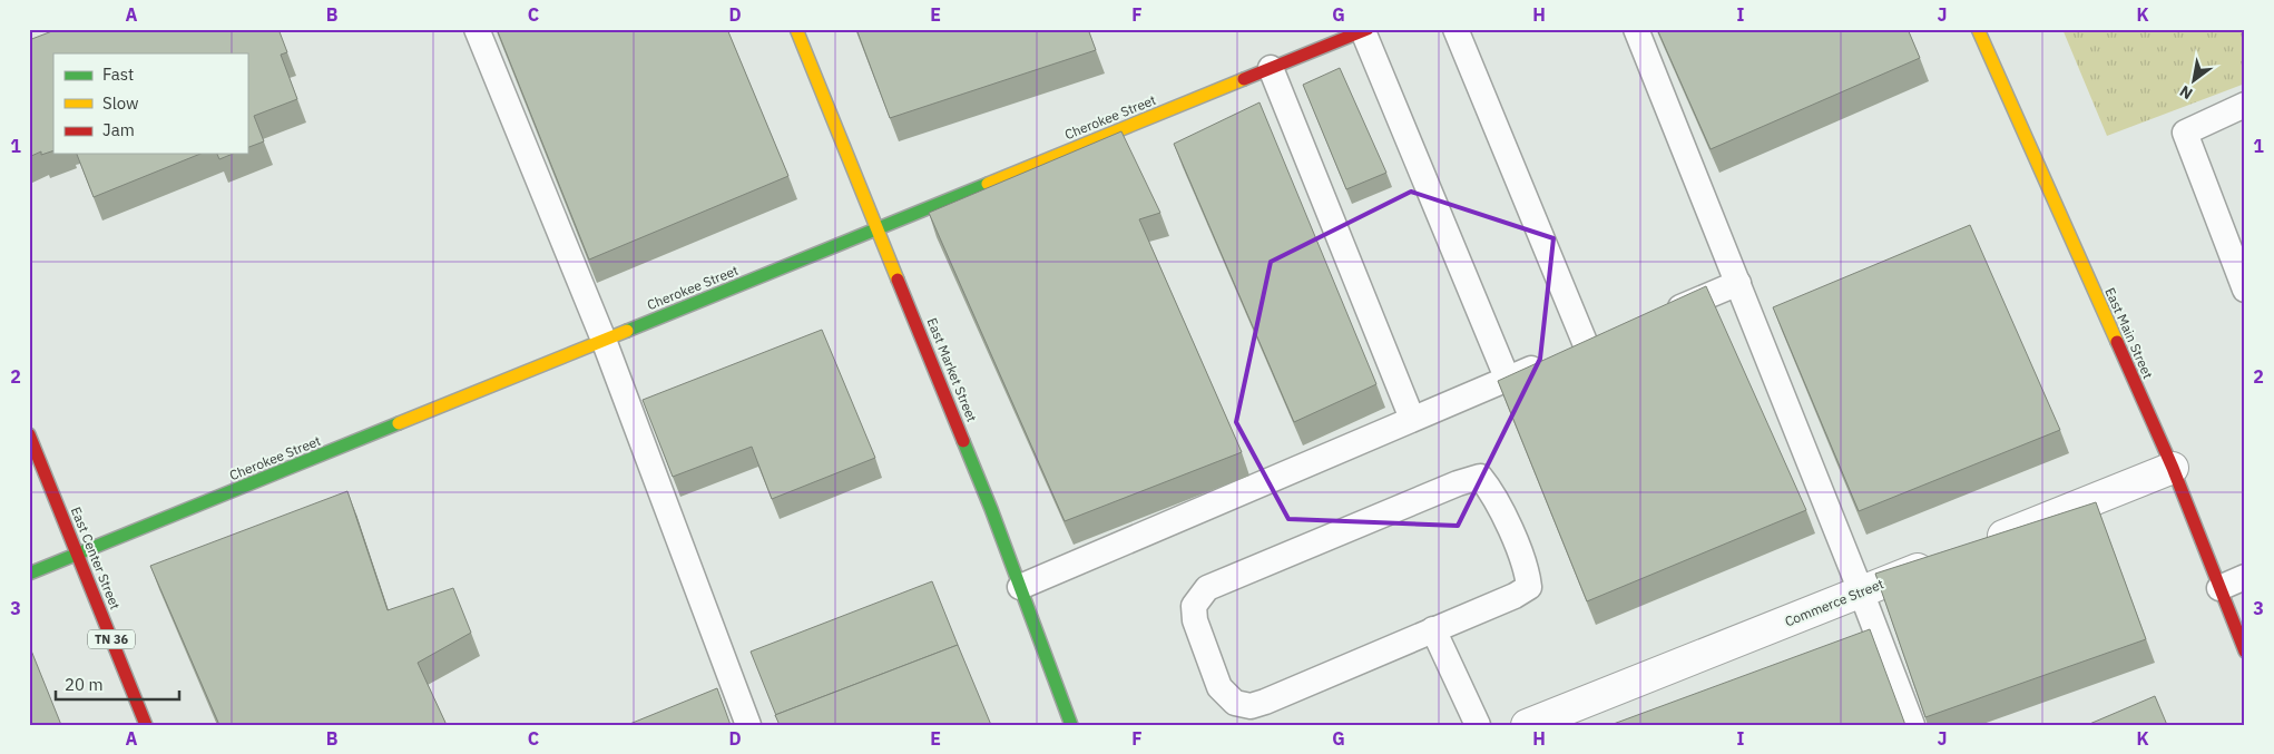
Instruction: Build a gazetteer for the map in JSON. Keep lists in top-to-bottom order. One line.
{"streets":{"main road":["Cherokee Street","East Main Street","East Market Street","East Center Street","TN 36"],"street":["Commerce Street"]},"crossings":[["Cherokee Street","East Market Street"],["Cherokee Street","East Center Street"]],"legend":["Fast","Slow","Jam"],"scale_bar":"20 m","north":"bottom left","grid":{"columns":["A","B","C","D","E","F","G","H","I","J","K"],"rows":["1","2","3"]}}
